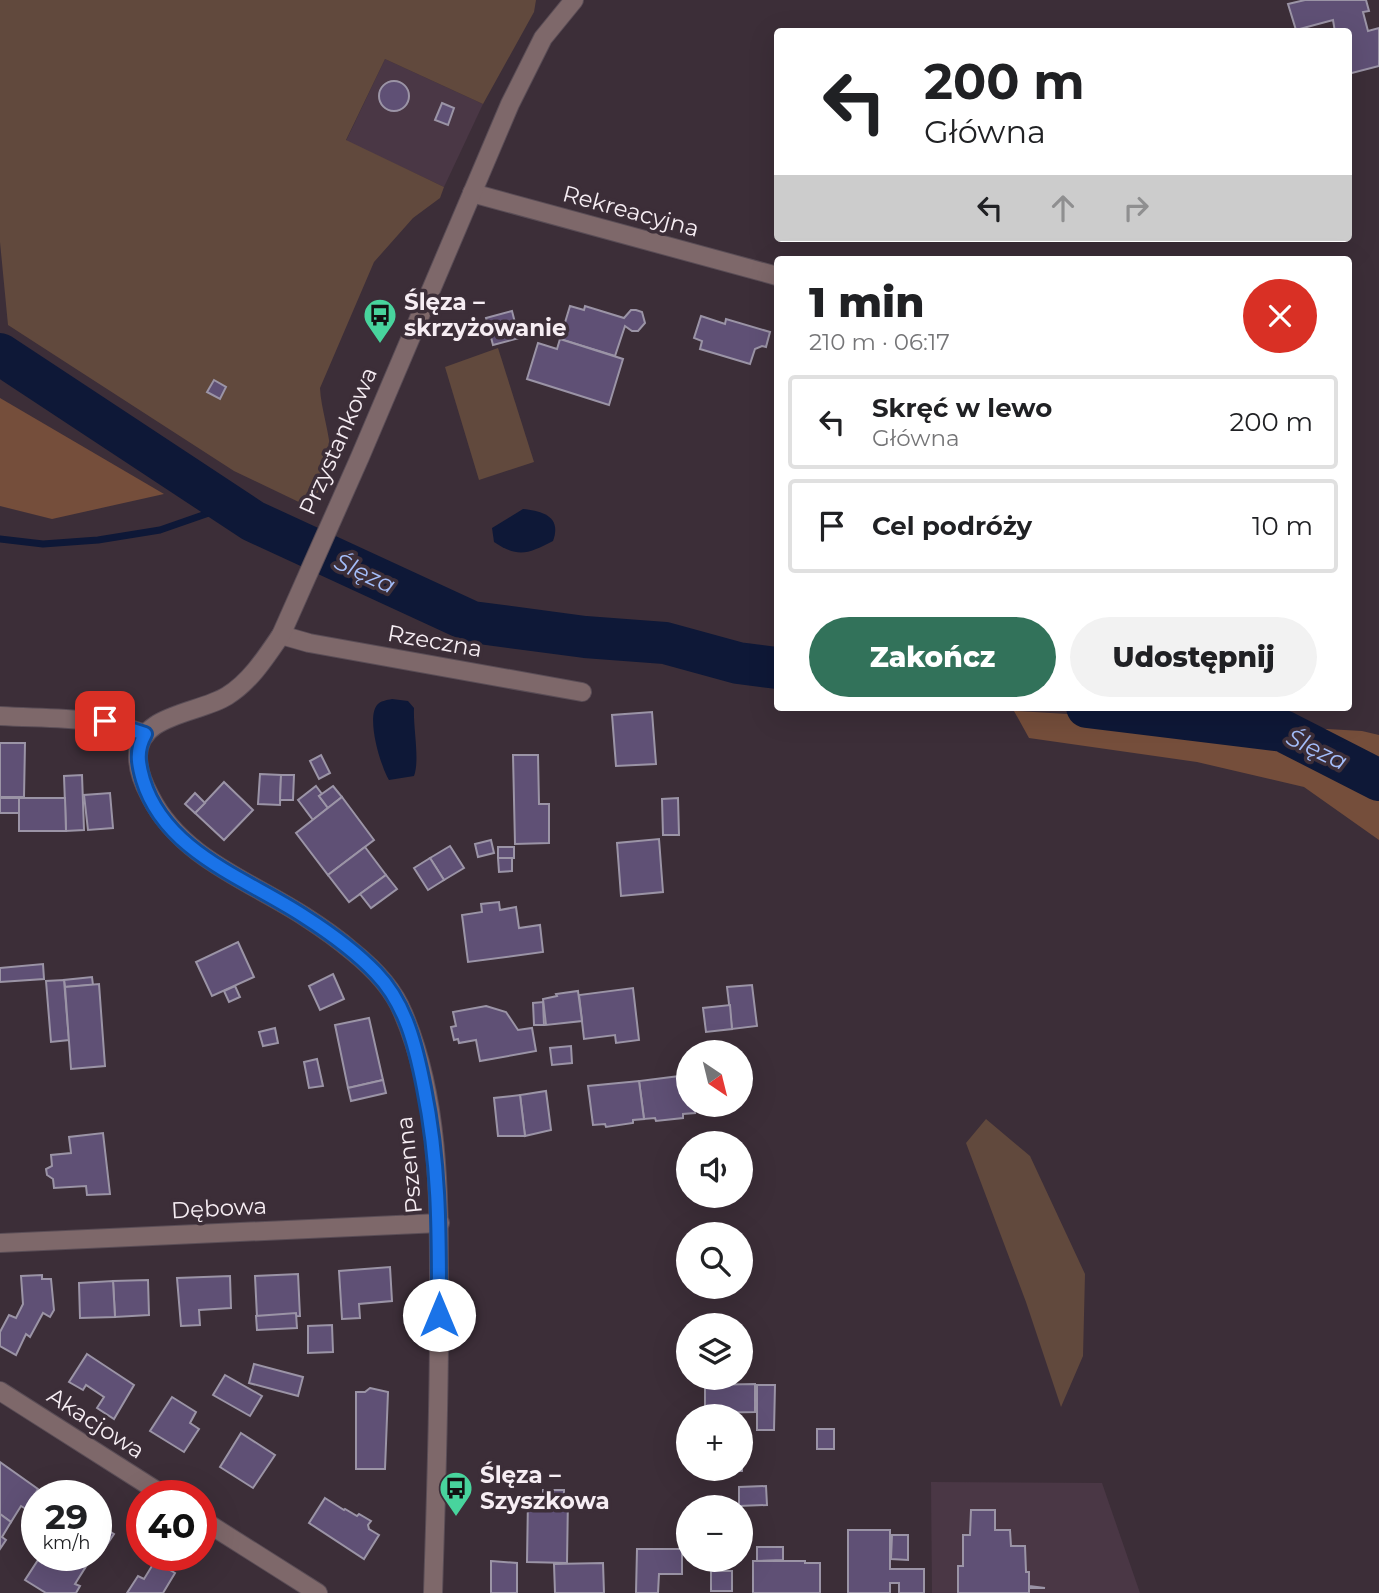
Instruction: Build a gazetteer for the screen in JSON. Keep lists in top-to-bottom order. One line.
{"streets":{"street":["Rekreacyjna","Przystankowa","Rzeczna","Pszenna","Dębowa","Akacjowa"]},"crossings":[["Rekreacyjna","Przystankowa"],["Przystankowa","Rzeczna"],["Przystankowa","Pszenna"],["Pszenna","Dębowa"]],"water":["Ślęza"],"places":{"bus stop":["Ślęza – skrzyżowanie","Ślęza – Szyszkowa"]},"north":"bottom right","page":{"turn":["200 m","Główna"],"heading":["1 min","210 m · 06:17"],"list":[{"name":"Skręć w lewo","note":"Główna","value":"200 m"},{"name":"Cel podróży","value":"10 m"}],"buttons":["Zakończ","Udostępnij"],"map_buttons":["+","−"],"speed":"29 km/h","limit":"40"}}
